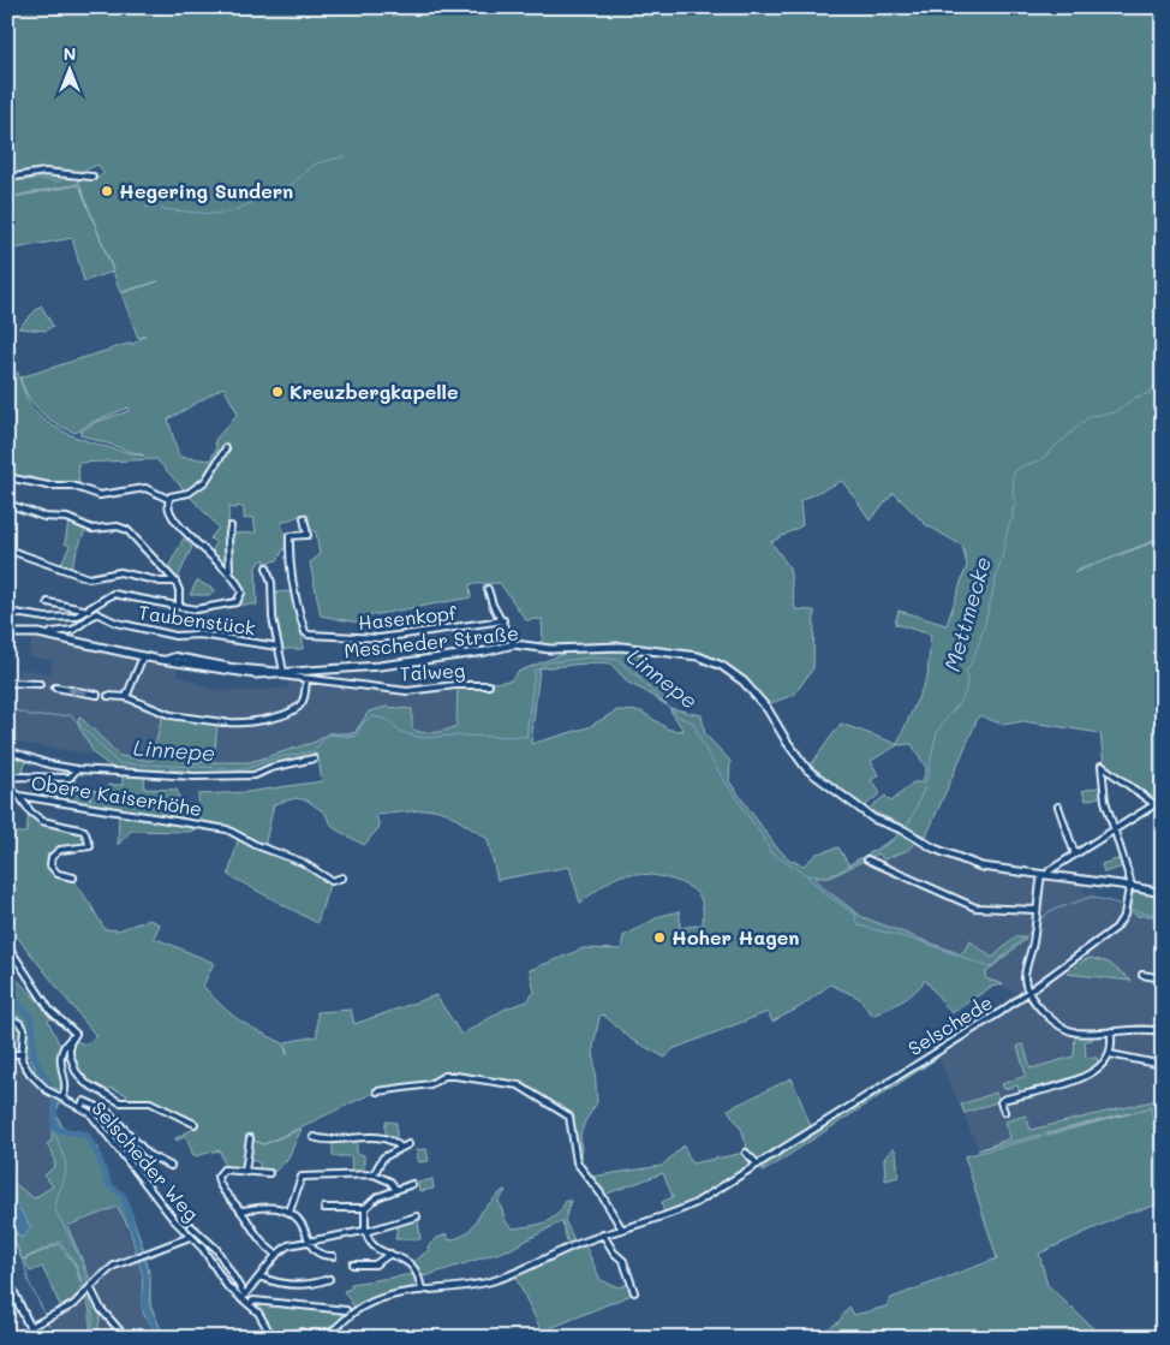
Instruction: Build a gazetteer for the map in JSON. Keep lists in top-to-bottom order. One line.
{"streets":{"main road":["Mescheder Straße"],"street":["Hasenkopf","Taubenstück","Talweg","Obere Kaiserhöhe","Selschede","Selscheder Weg"]},"crossings":[["Taubenstück","Mescheder Straße"],["Mescheder Straße","Talweg"],["Mescheder Straße","Selschede"]],"water":["Mettmecke","Linnepe"],"places":["Hegering Sundern","Kreuzbergkapelle","Hoher Hagen"],"north":"top"}
